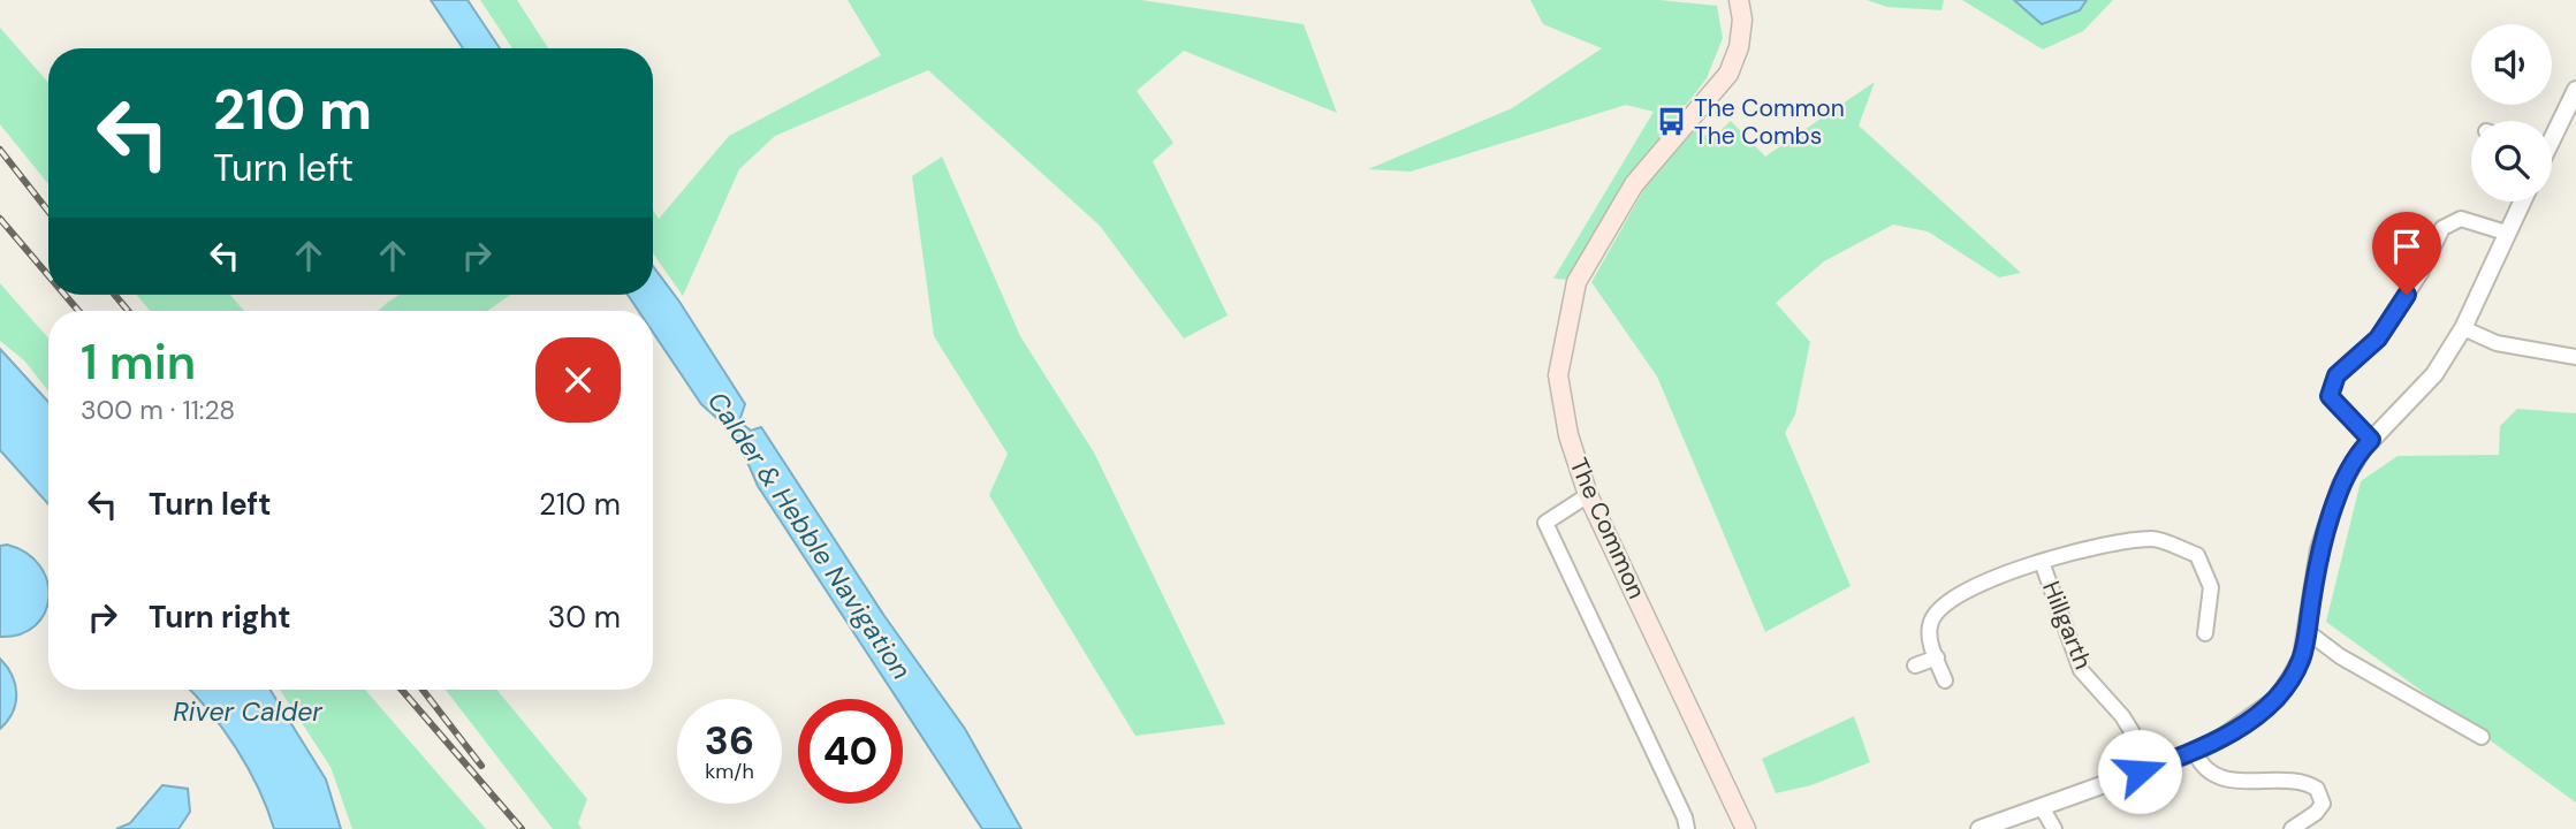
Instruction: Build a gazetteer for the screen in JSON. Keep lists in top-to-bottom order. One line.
{"streets":{"main road":["The Common"],"street":["Hillgarth"]},"water":["Calder & Hebble Navigation","River Calder"],"places":{"bus stop":["The Common The Combs"]},"page":{"turn":["210 m","Turn left"],"heading":["1 min","300 m · 11:28"],"list":[{"name":"Turn left","value":"210 m"},{"name":"Turn right","value":"30 m"}],"speed":"36 km/h","limit":"40"}}
